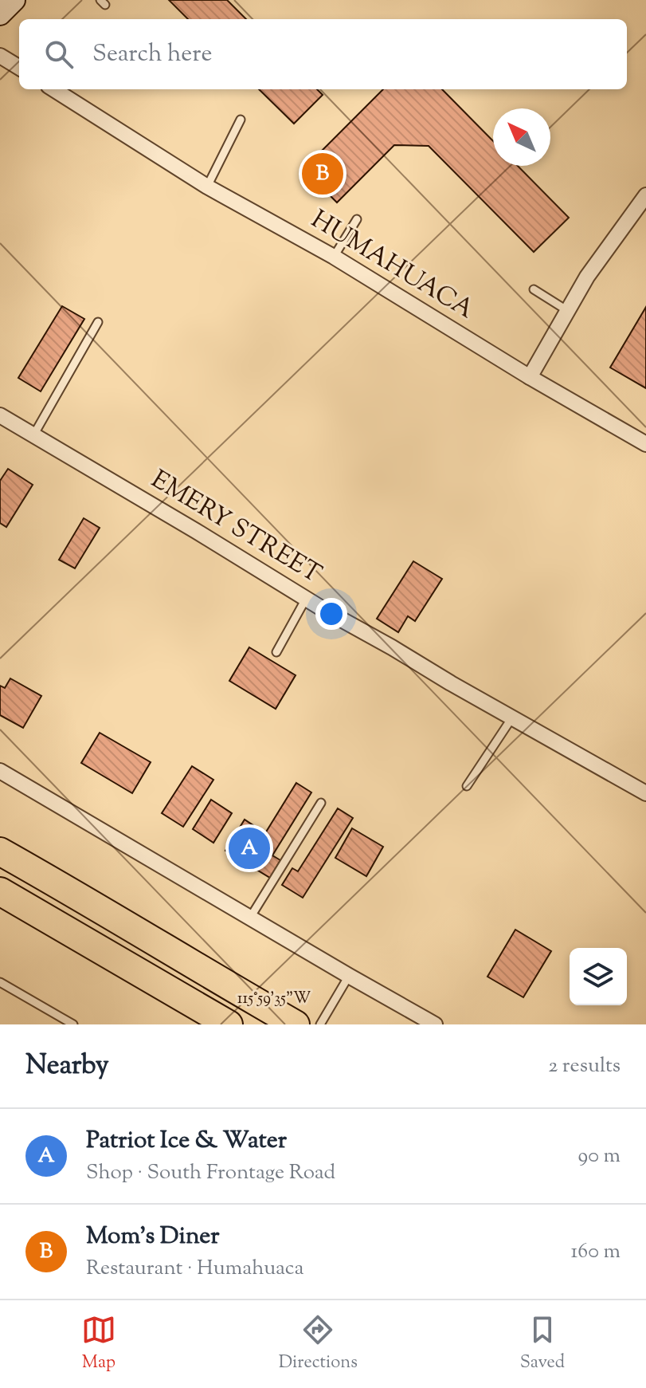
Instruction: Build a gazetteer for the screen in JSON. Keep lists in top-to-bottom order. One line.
{"streets":{"street":["HUMAHUACA","EMERY STREET"]},"north":"top left","page":{"search":"Search here","pins":["B","A"],"heading":["Nearby","2 results"],"list":[{"mark":"A","name":"Patriot Ice & Water","note":"Shop · South Frontage Road","value":"90 m"},{"mark":"B","name":"Mom's Diner","note":"Restaurant · Humahuaca","value":"160 m"}],"nav":["Map","Directions","Saved"]},"coordinates":["115°59'35\"W"]}
